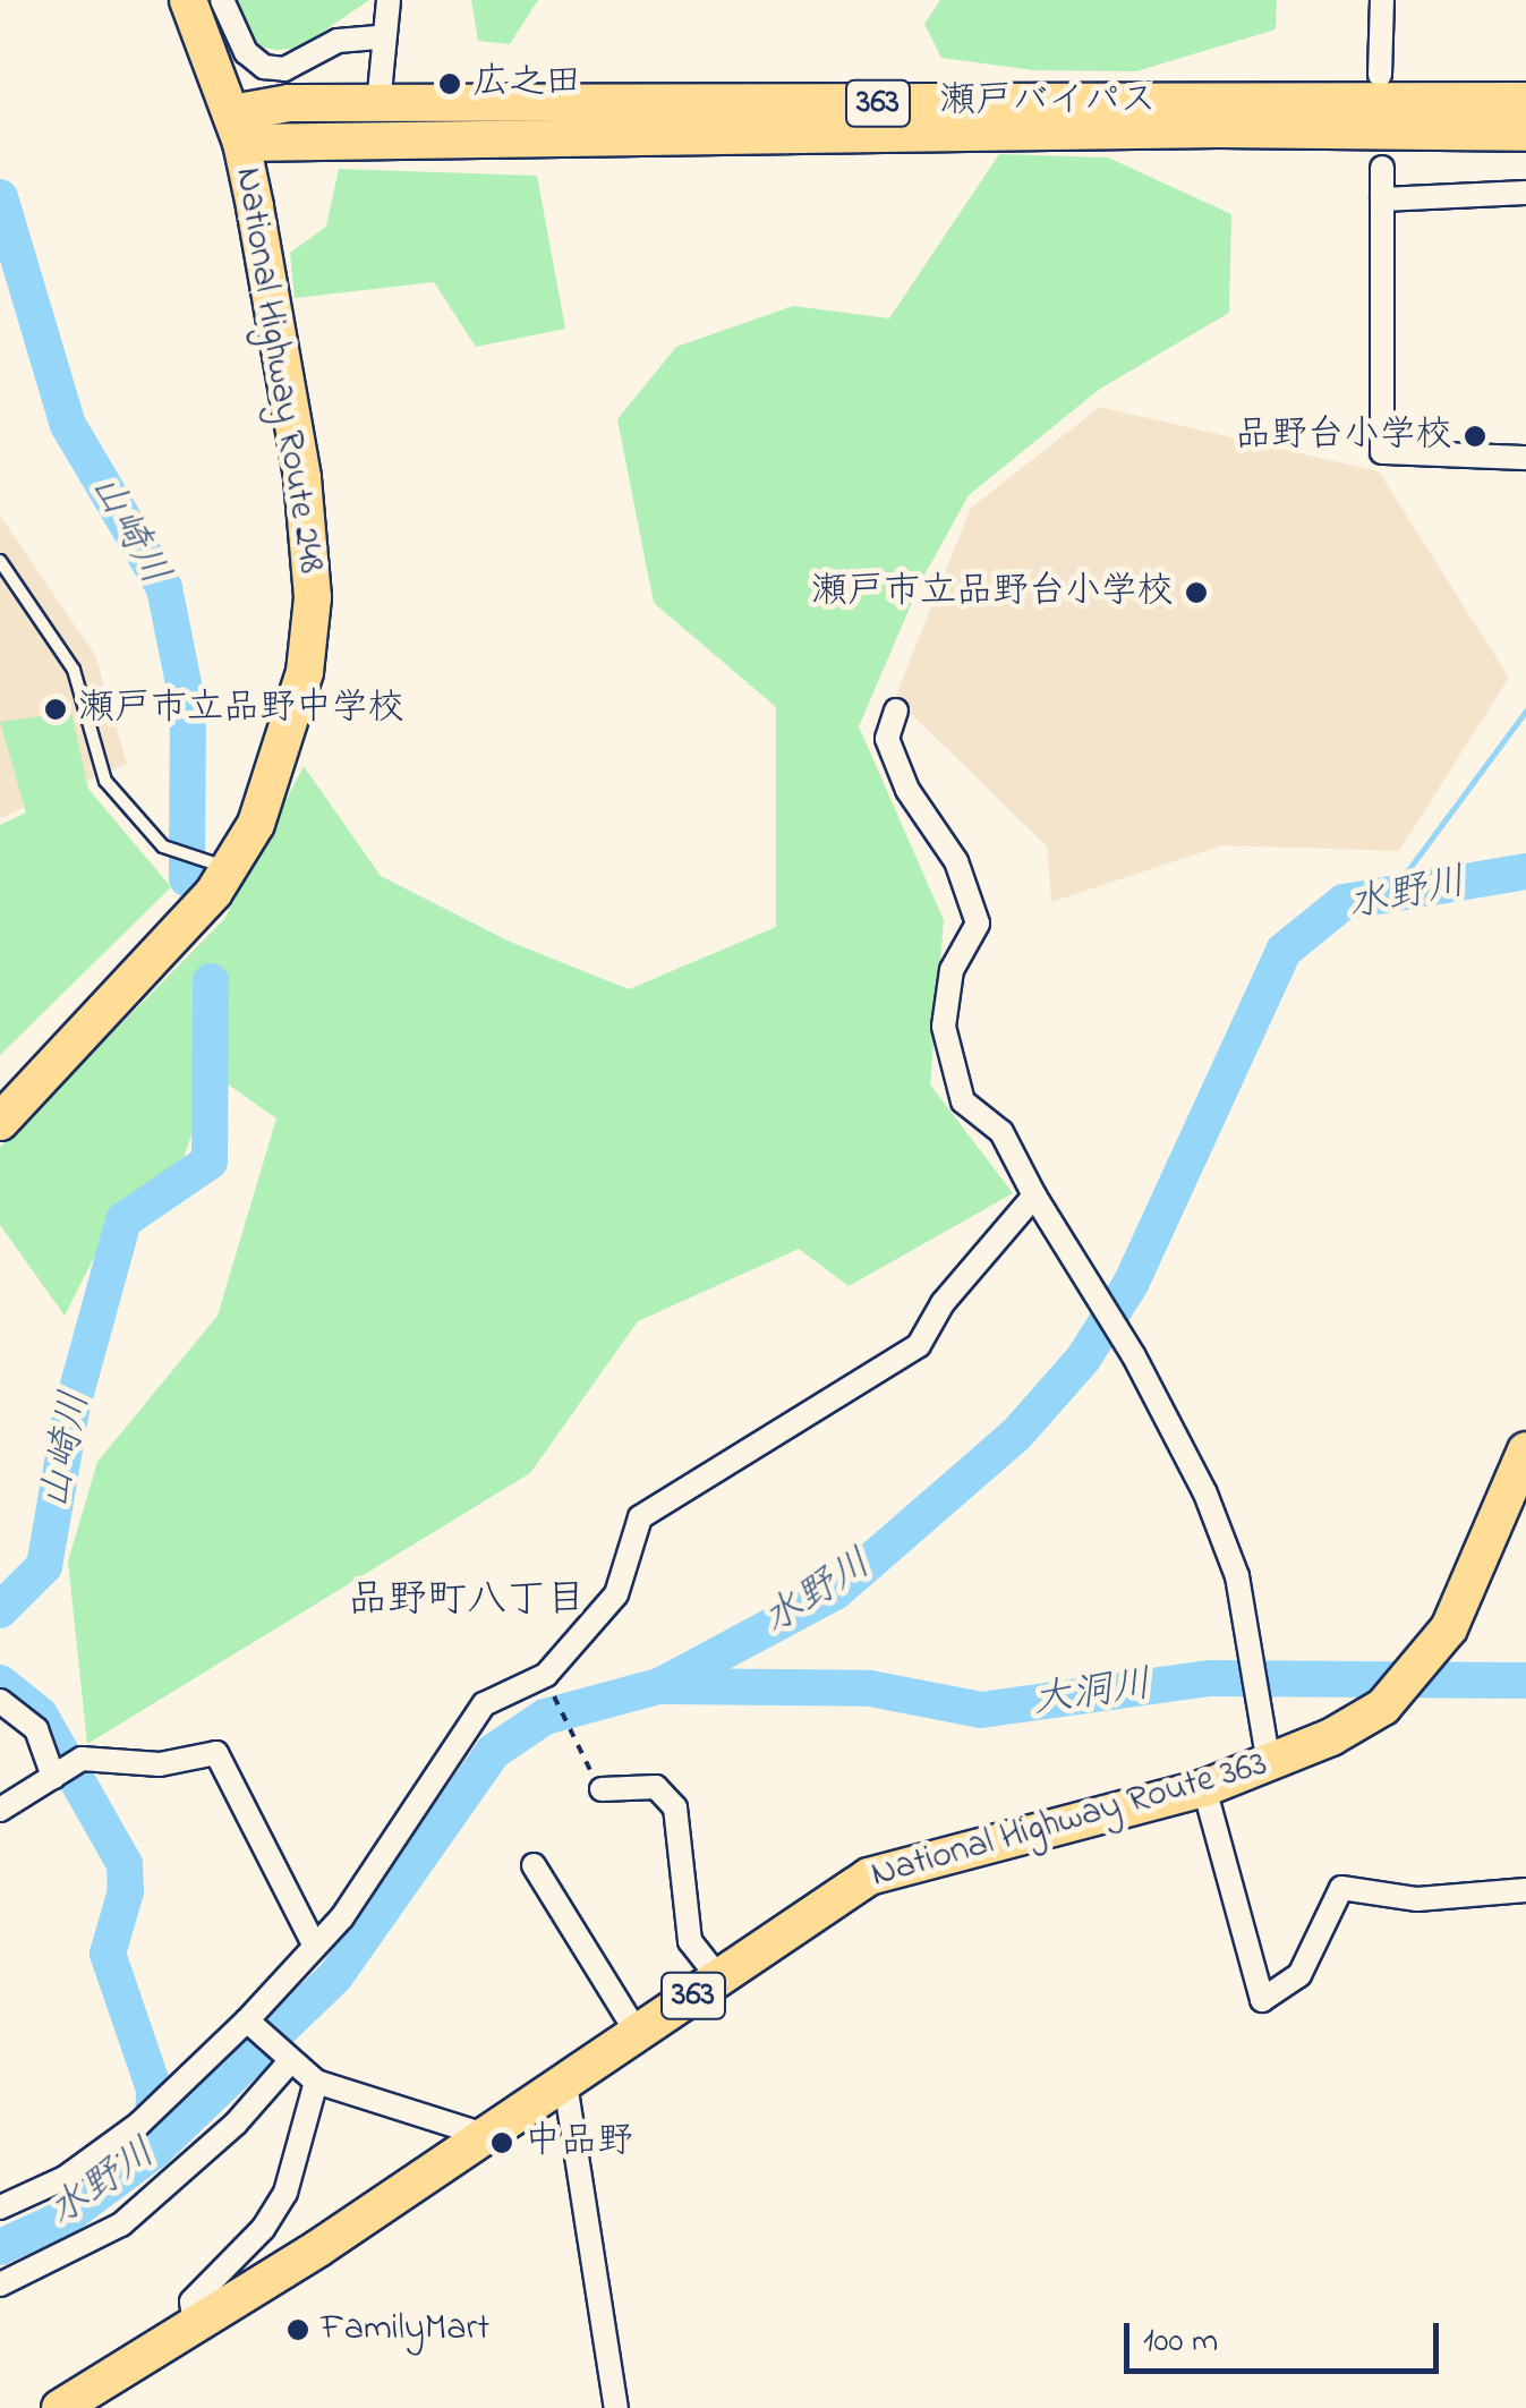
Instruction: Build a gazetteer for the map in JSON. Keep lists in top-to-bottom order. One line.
{"streets":{"highway":["瀬戸バイパス","363","National Highway Route 248","National Highway Route 363"]},"crossings":[["瀬戸バイパス","National Highway Route 248"]],"districts":["品野町八丁目"],"water":["山崎川","水野川","大洞川"],"places":["広之田","品野台小学校","瀬戸市立品野台小学校","瀬戸市立品野中学校","中品野","FamilyMart"],"scale_bar":"100 m"}
